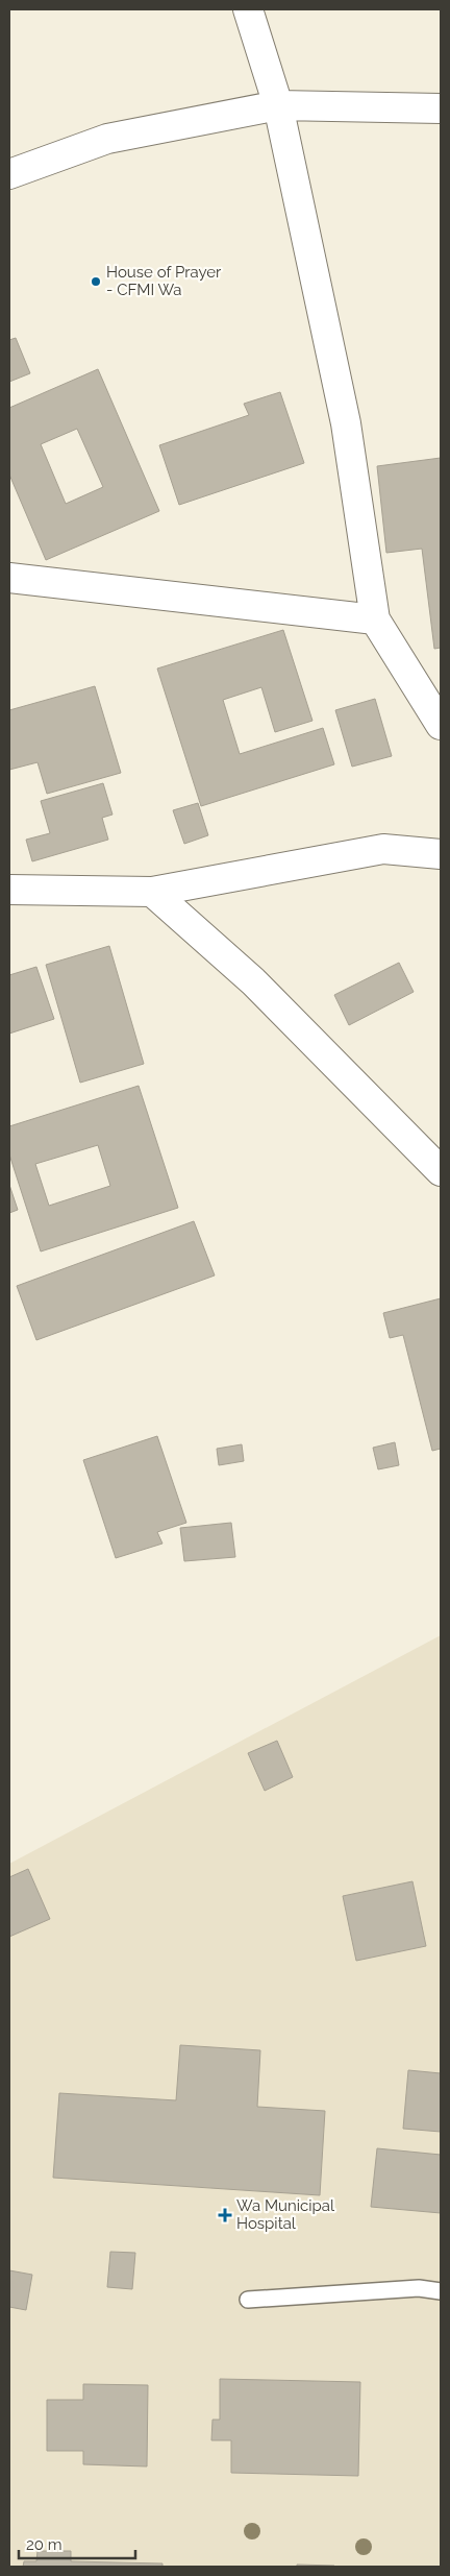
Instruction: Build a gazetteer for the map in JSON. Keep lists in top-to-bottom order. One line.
{"places":{"other":["House of Prayer - CFMI Wa"],"health":["Wa Municipal Hospital"]},"scale_bar":"20 m"}
